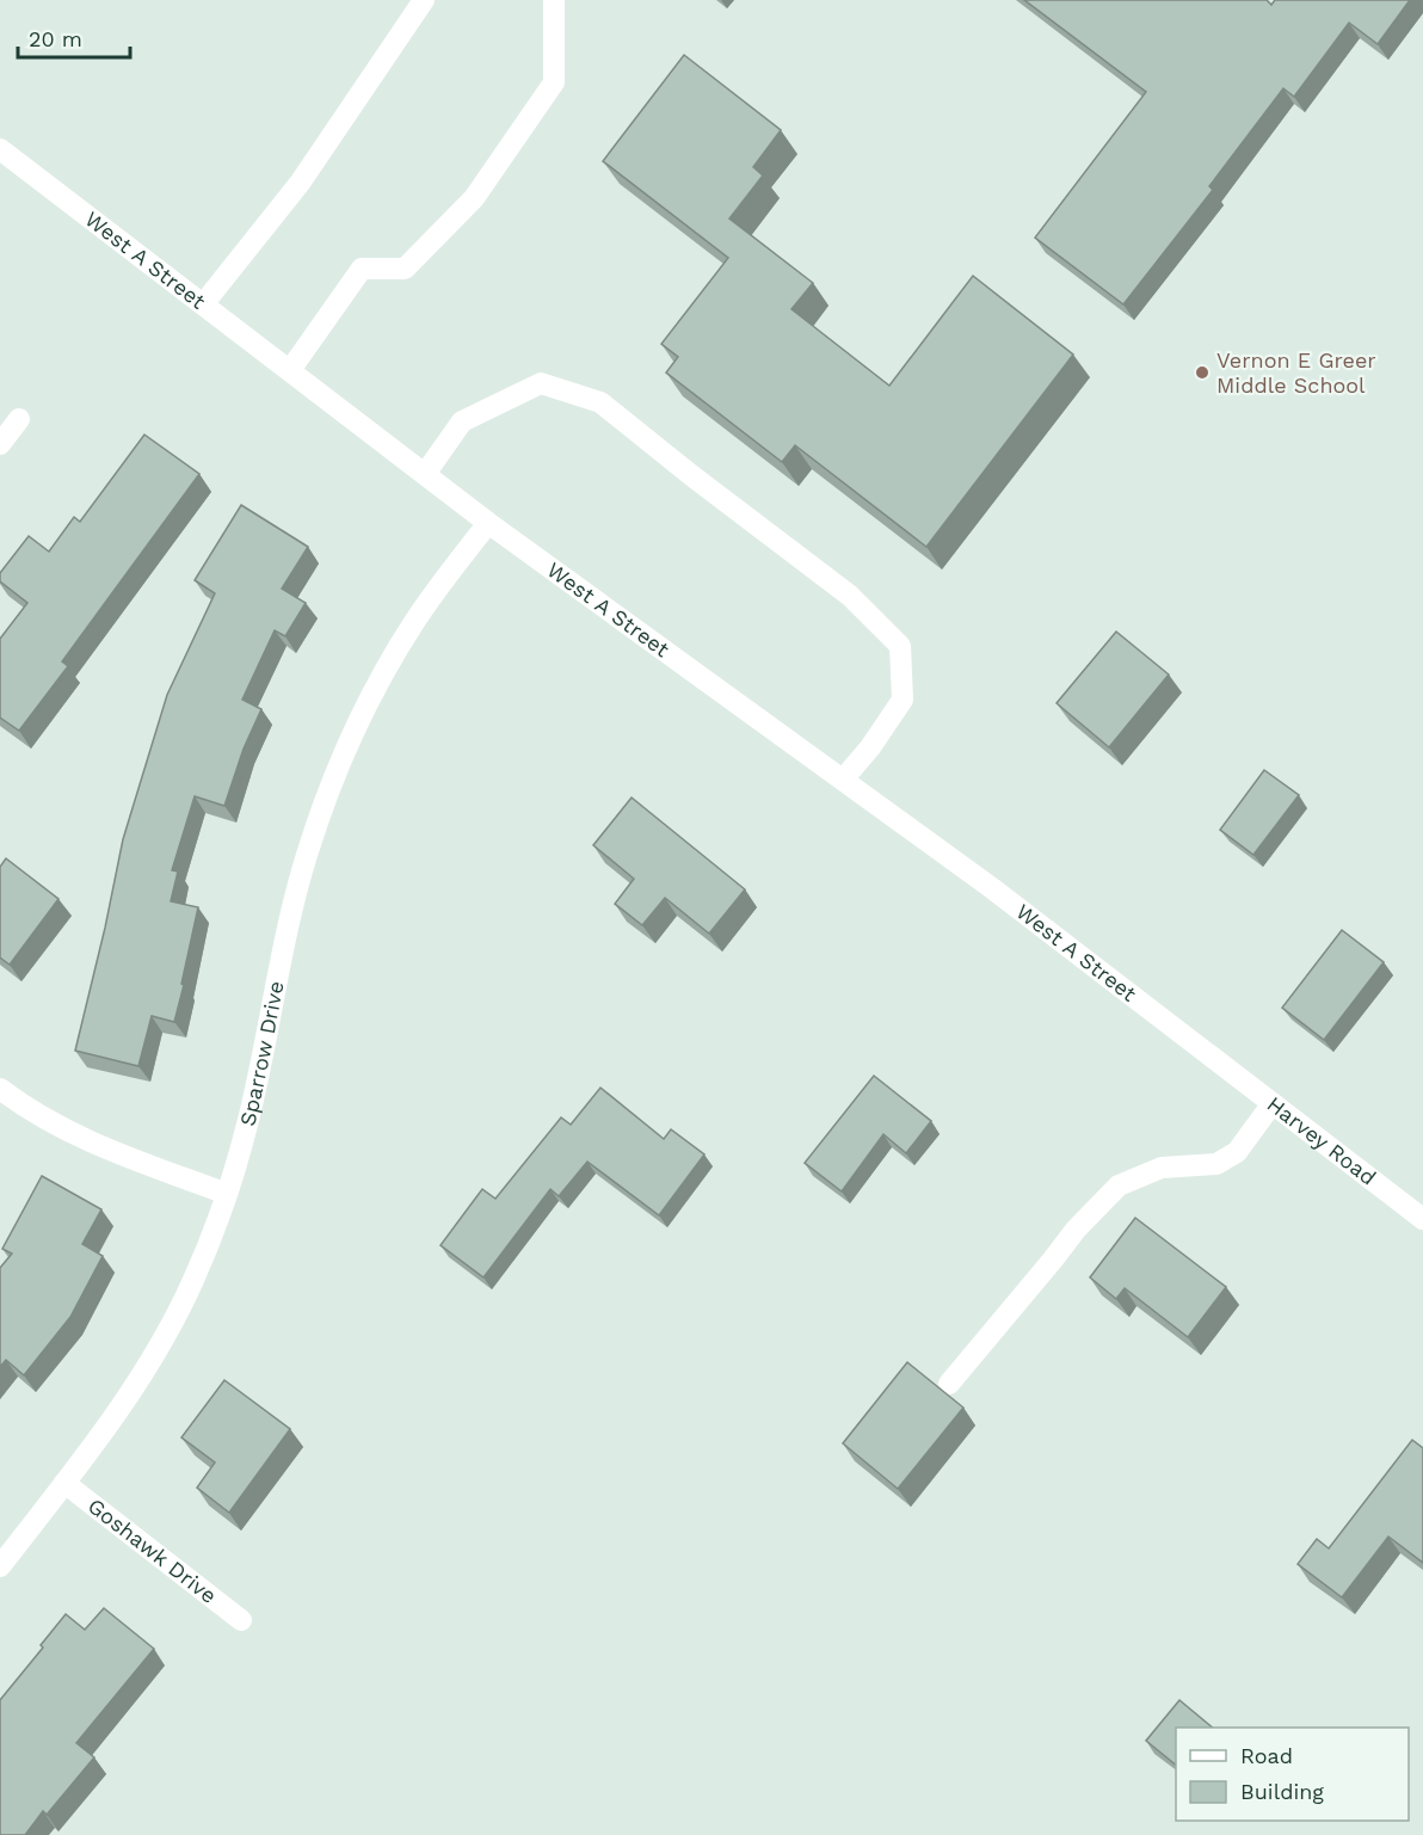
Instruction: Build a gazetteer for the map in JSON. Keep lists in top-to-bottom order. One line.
{"streets":{"street":["West A Street","Sparrow Drive","Harvey Road","Goshawk Drive"]},"crossings":[["West A Street","Sparrow Drive"],["West A Street","Harvey Road"],["Sparrow Drive","Goshawk Drive"]],"places":["Vernon E Greer Middle School"],"legend":["Road","Building"],"scale_bar":"20 m"}
